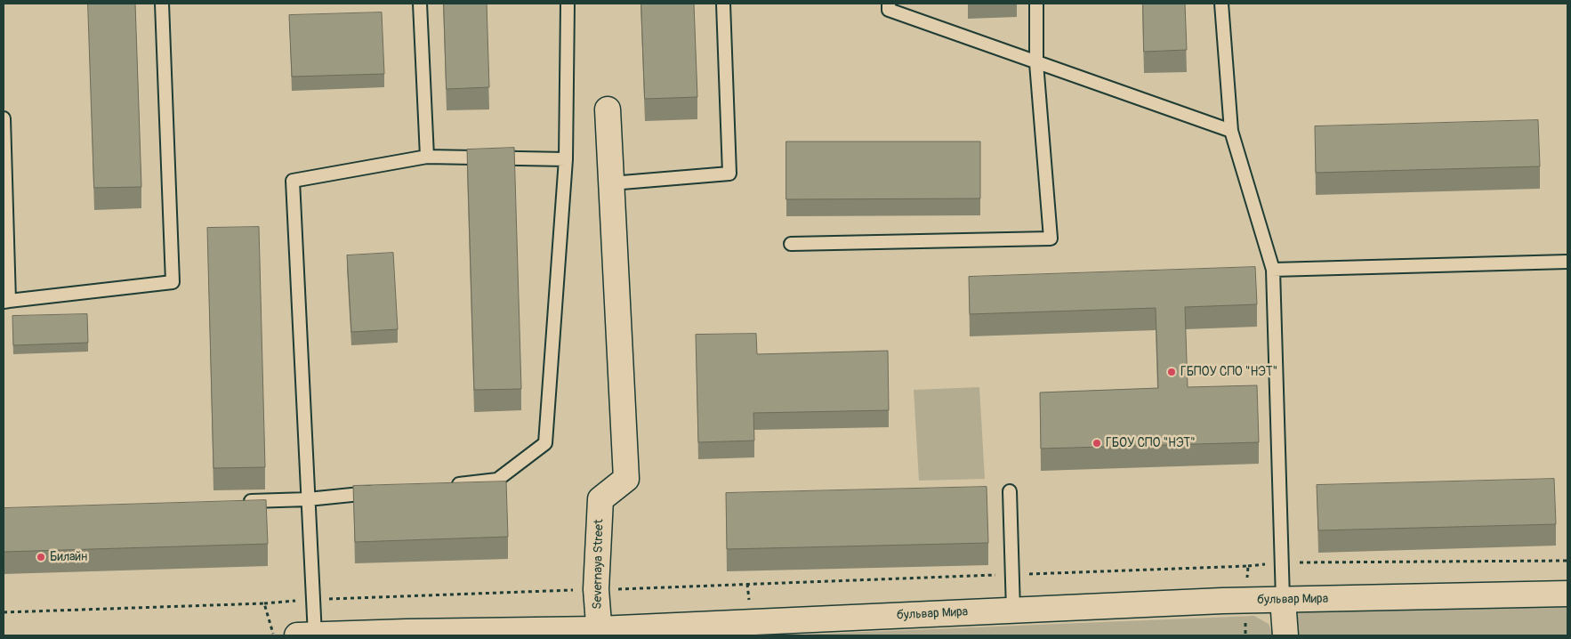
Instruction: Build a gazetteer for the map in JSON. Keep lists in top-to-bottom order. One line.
{"streets":{"street":["Severnaya Street","бульвар Мира"]},"crossings":[["Severnaya Street","бульвар Мира"]],"places":["ГБПОУ СПО \"НЭТ\"","ГБОУ СПО \"НЭТ\"","Билайн"]}
